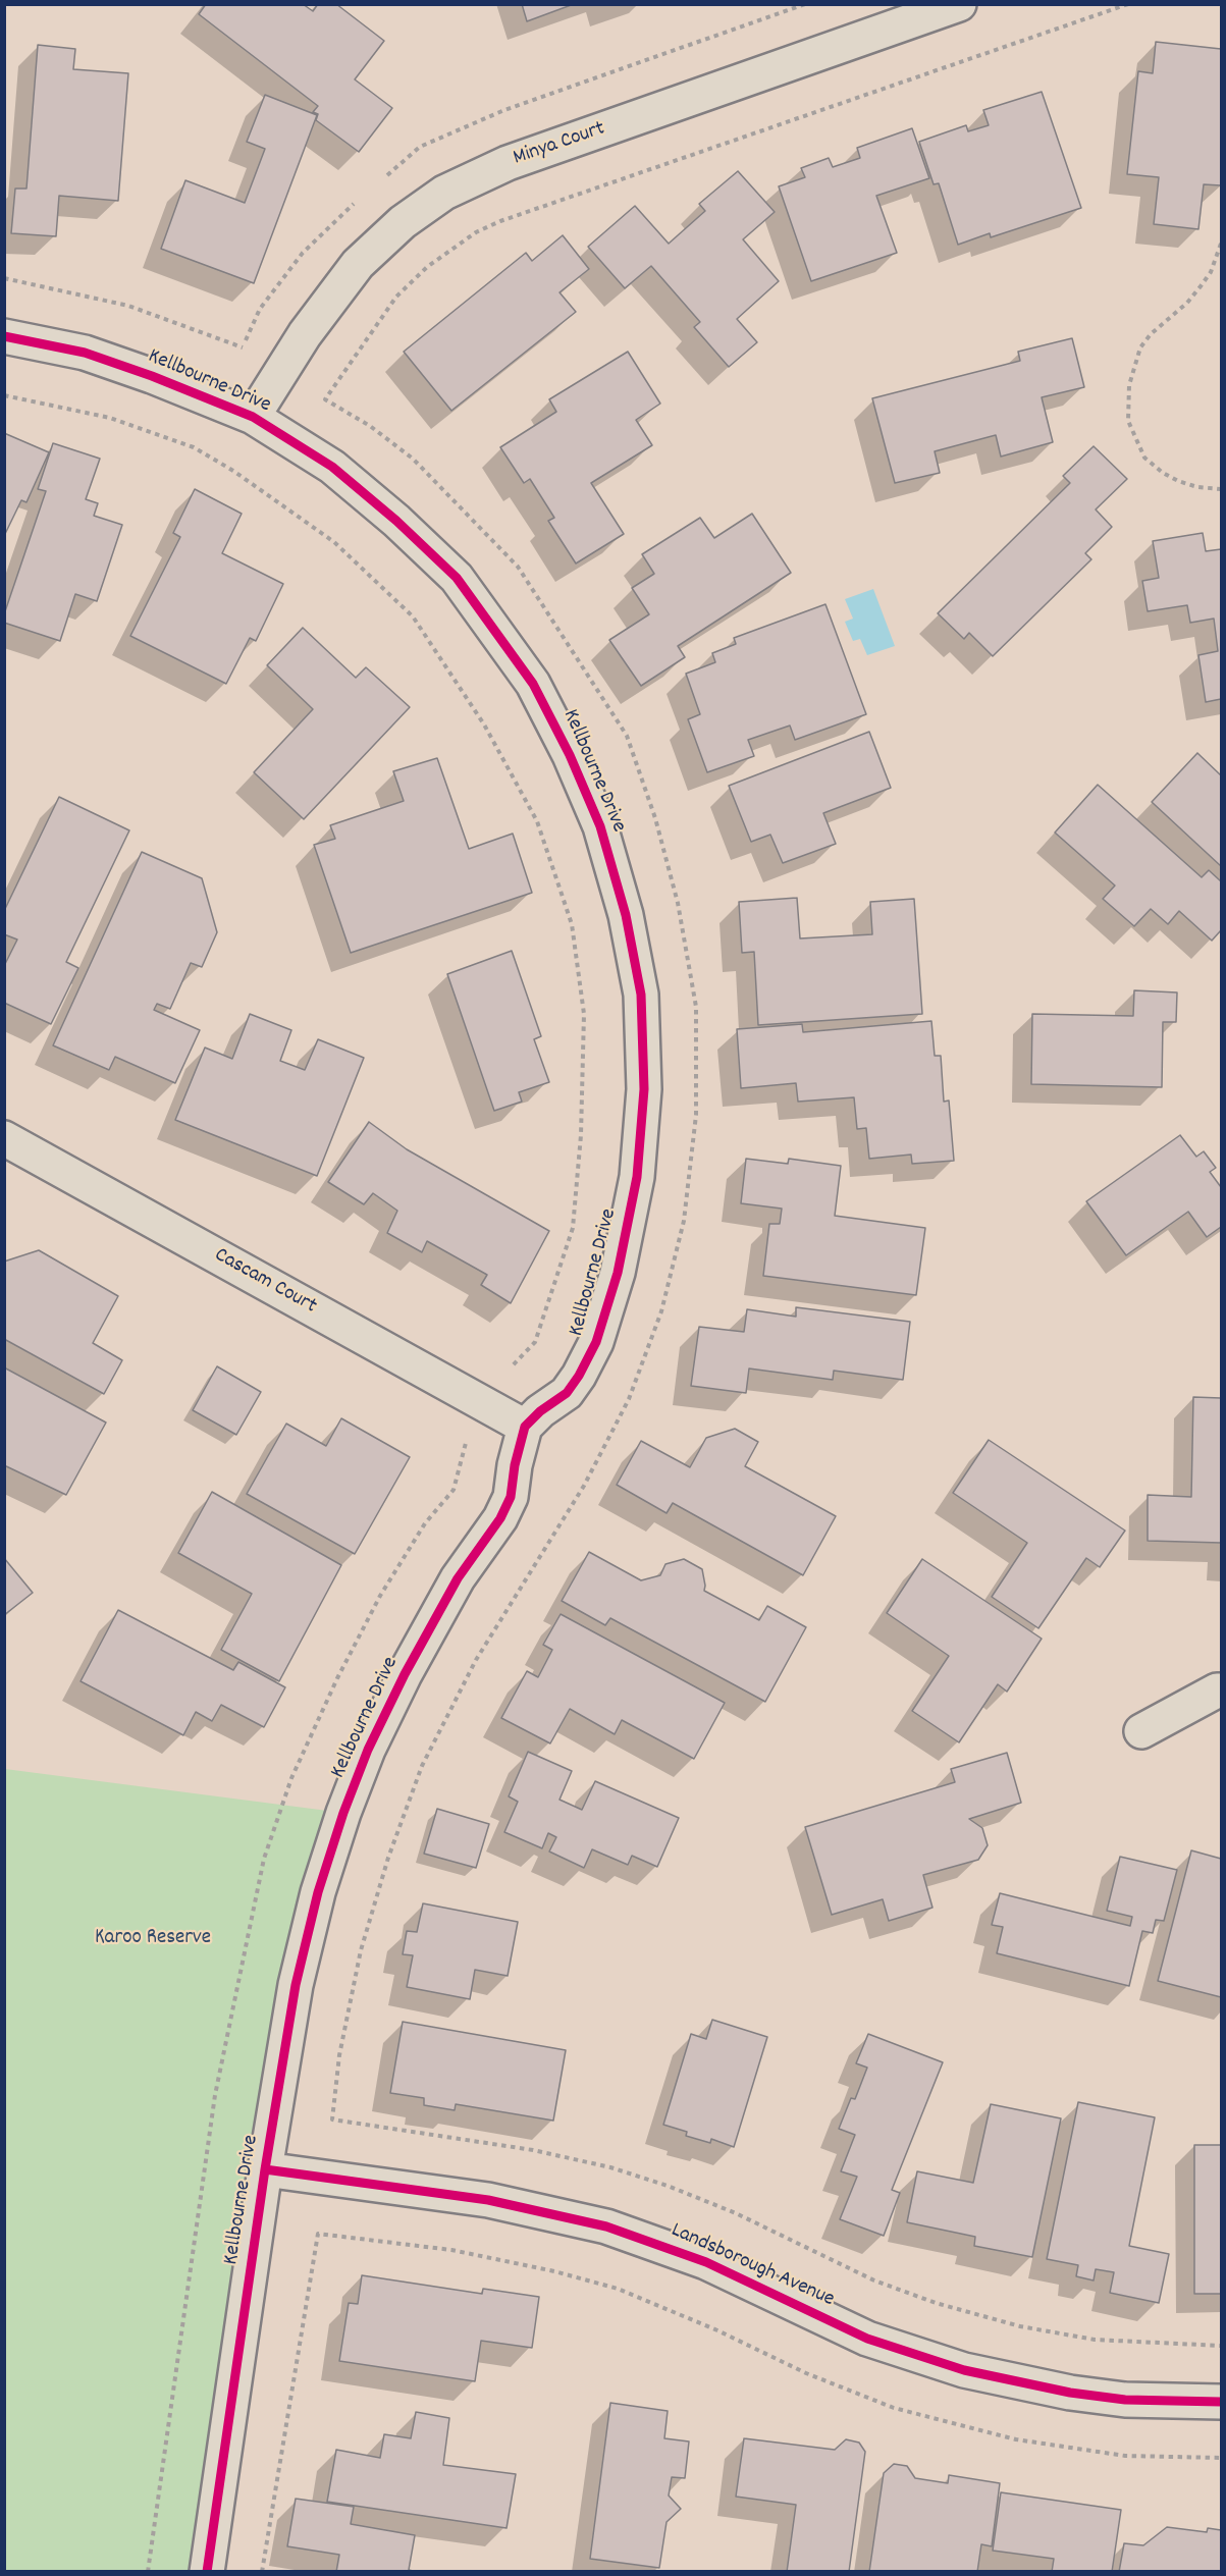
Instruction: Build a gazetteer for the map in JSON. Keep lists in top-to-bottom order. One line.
{"streets":{"street":["Minya Court","Kellbourne Drive","Cascam Court","Landsborough Avenue"]},"crossings":[["Minya Court","Kellbourne Drive"],["Kellbourne Drive","Cascam Court"],["Kellbourne Drive","Landsborough Avenue"]],"parks":["Karoo Reserve"]}
